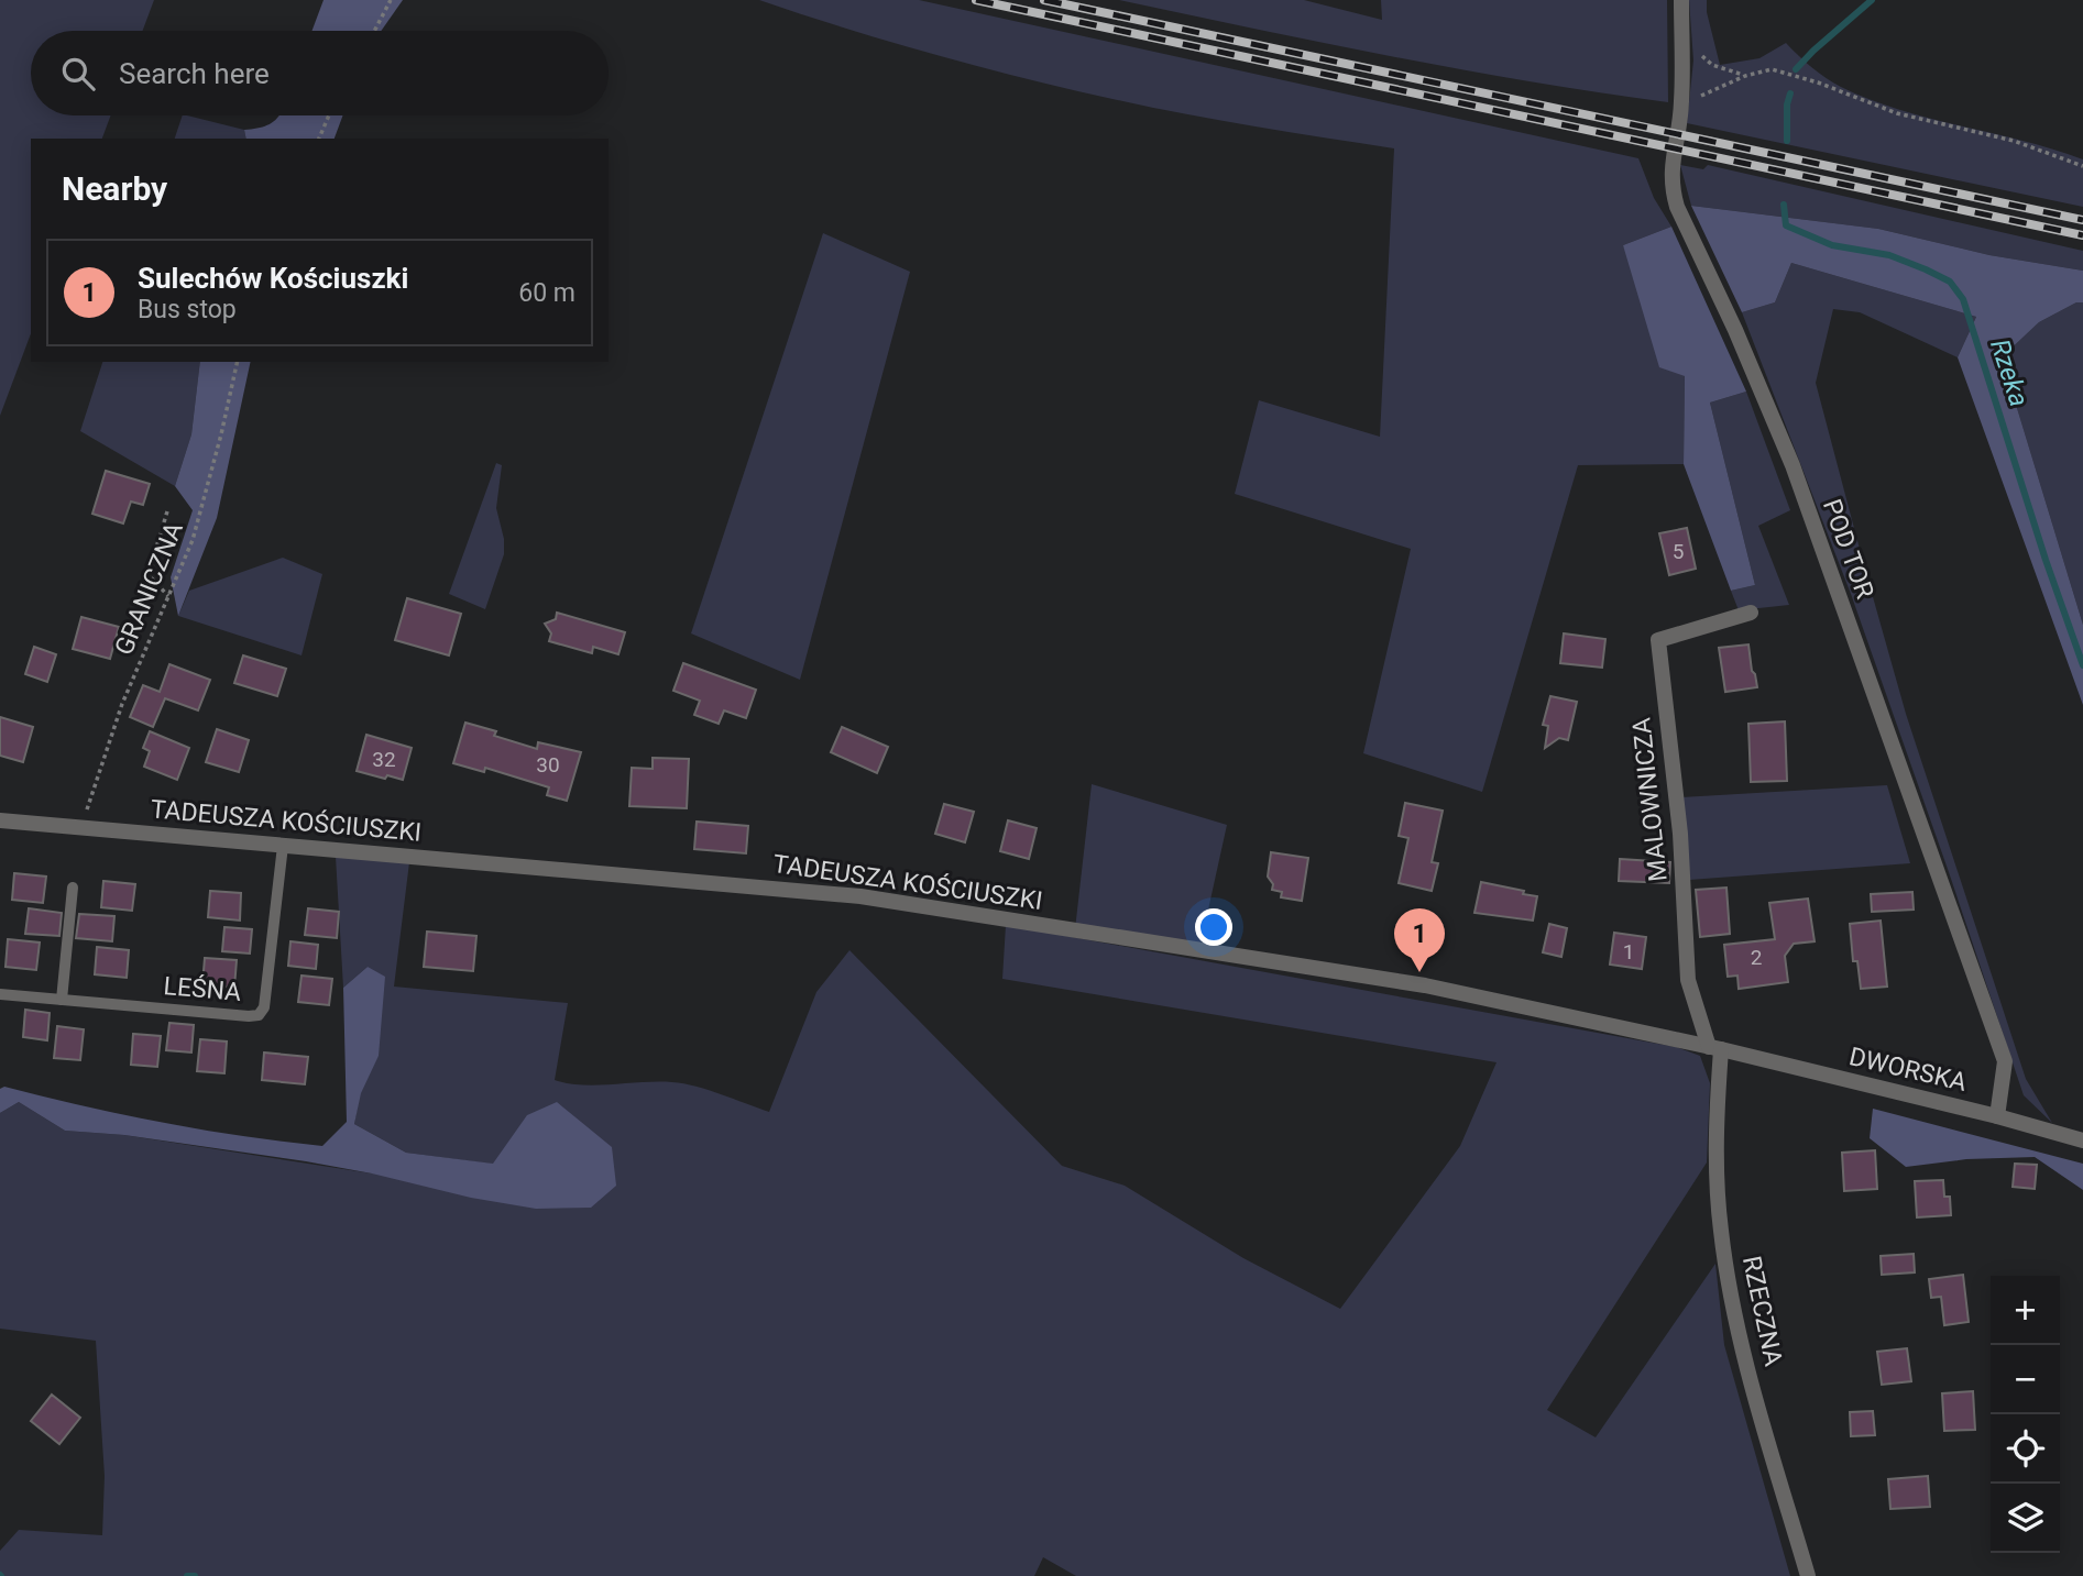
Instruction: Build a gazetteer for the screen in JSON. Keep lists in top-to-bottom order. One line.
{"streets":{"street":["POD TOR","MALOWNICZA","TADEUSZA KOŚCIUSZKI","DWORSKA","RZECZNA"],"lane":["LEŚNA"],"path":["GRANICZNA"]},"crossings":[["POD TOR","DWORSKA"],["GRANICZNA","TADEUSZA KOŚCIUSZKI"],["MALOWNICZA","TADEUSZA KOŚCIUSZKI"],["MALOWNICZA","DWORSKA"],["MALOWNICZA","RZECZNA"],["TADEUSZA KOŚCIUSZKI","LEŚNA"],["TADEUSZA KOŚCIUSZKI","DWORSKA"],["TADEUSZA KOŚCIUSZKI","RZECZNA"],["DWORSKA","RZECZNA"]],"water":["Rzeka"],"house_numbers":["5","32","30","1","2"],"page":{"search":"Search here","heading":"Nearby","list":[{"mark":"1","name":"Sulechów Kościuszki","note":"Bus stop","value":"60 m"}],"pins":"1","map_buttons":["+","−"]}}
